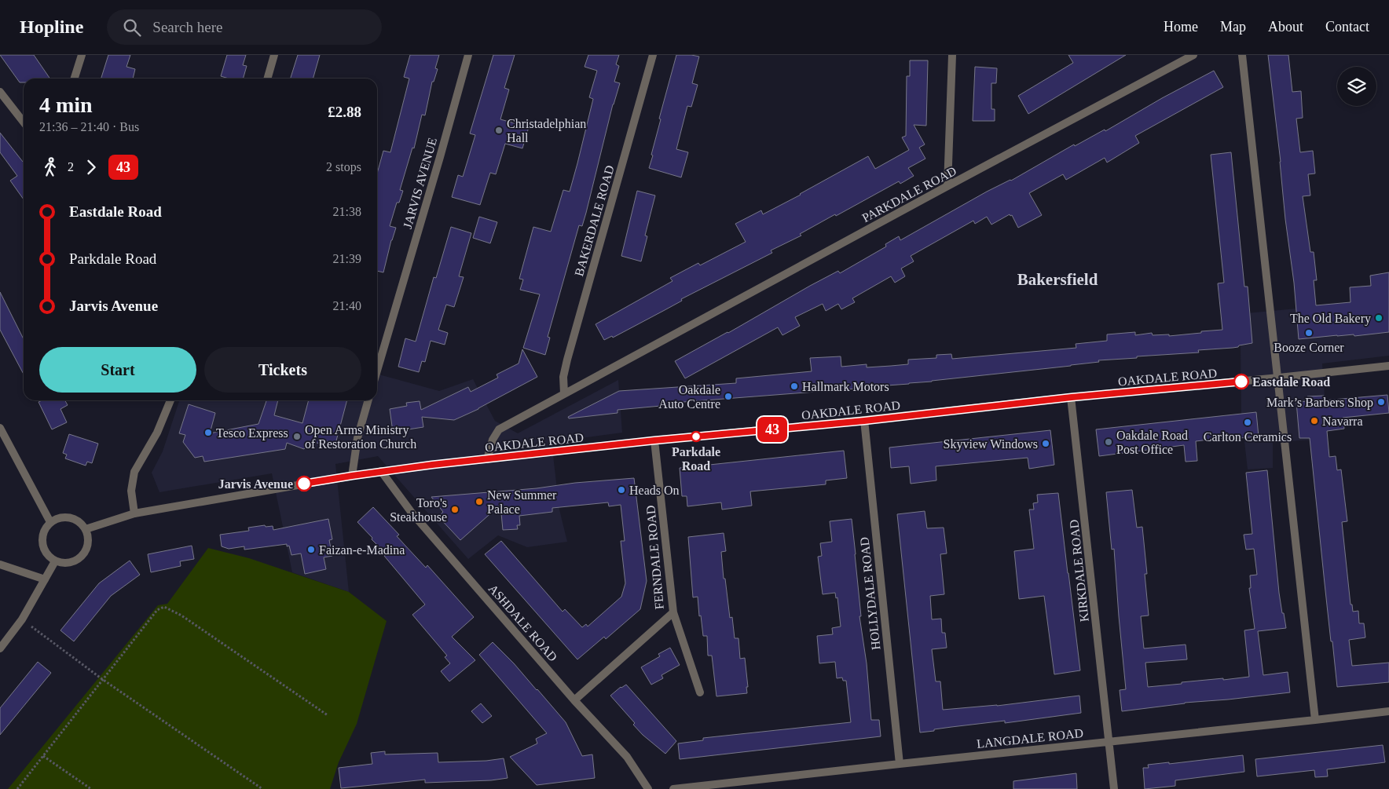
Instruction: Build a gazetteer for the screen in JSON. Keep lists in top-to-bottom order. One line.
{"streets":{"street":["JARVIS AVENUE","PARKDALE ROAD","BAKERDALE ROAD","OAKDALE ROAD","FERNDALE ROAD","KIRKDALE ROAD","HOLLYDALE ROAD","ASHDALE ROAD","LANGDALE ROAD"]},"crossings":[["PARKDALE ROAD","BAKERDALE ROAD"],["PARKDALE ROAD","OAKDALE ROAD"],["OAKDALE ROAD","FERNDALE ROAD"],["OAKDALE ROAD","KIRKDALE ROAD"],["OAKDALE ROAD","HOLLYDALE ROAD"],["OAKDALE ROAD","ASHDALE ROAD"],["FERNDALE ROAD","ASHDALE ROAD"],["KIRKDALE ROAD","LANGDALE ROAD"],["HOLLYDALE ROAD","LANGDALE ROAD"]],"districts":["Bakersfield"],"places":["Christadelphian Hall","The Old Bakery","Booze Corner","Eastdale Road","Hallmark Motors","Oakdale Auto Centre","Mark’s Barbers Shop","Navarra","Carlton Ceramics","Tesco Express","Open Arms Ministry of Restoration Church","Parkdale Road","Oakdale Road Post Office","Skyview Windows","Jarvis Avenue","Heads On","New Summer Palace","Toro's Steakhouse","Faizan-e-Madina"],"lines":["bus line 43"],"page":{"header":"Hopline","search":"Search here","nav":["Home","Map","About","Contact"],"on_map":"43","heading":["4 min","21:36 – 21:40 · Bus","£2.88"],"legs":["2","43","2 stops"],"list":[{"name":"Eastdale Road","value":"21:38"},{"name":"Parkdale Road","value":"21:39"},{"name":"Jarvis Avenue","value":"21:40"}],"buttons":["Start","Tickets"]}}
